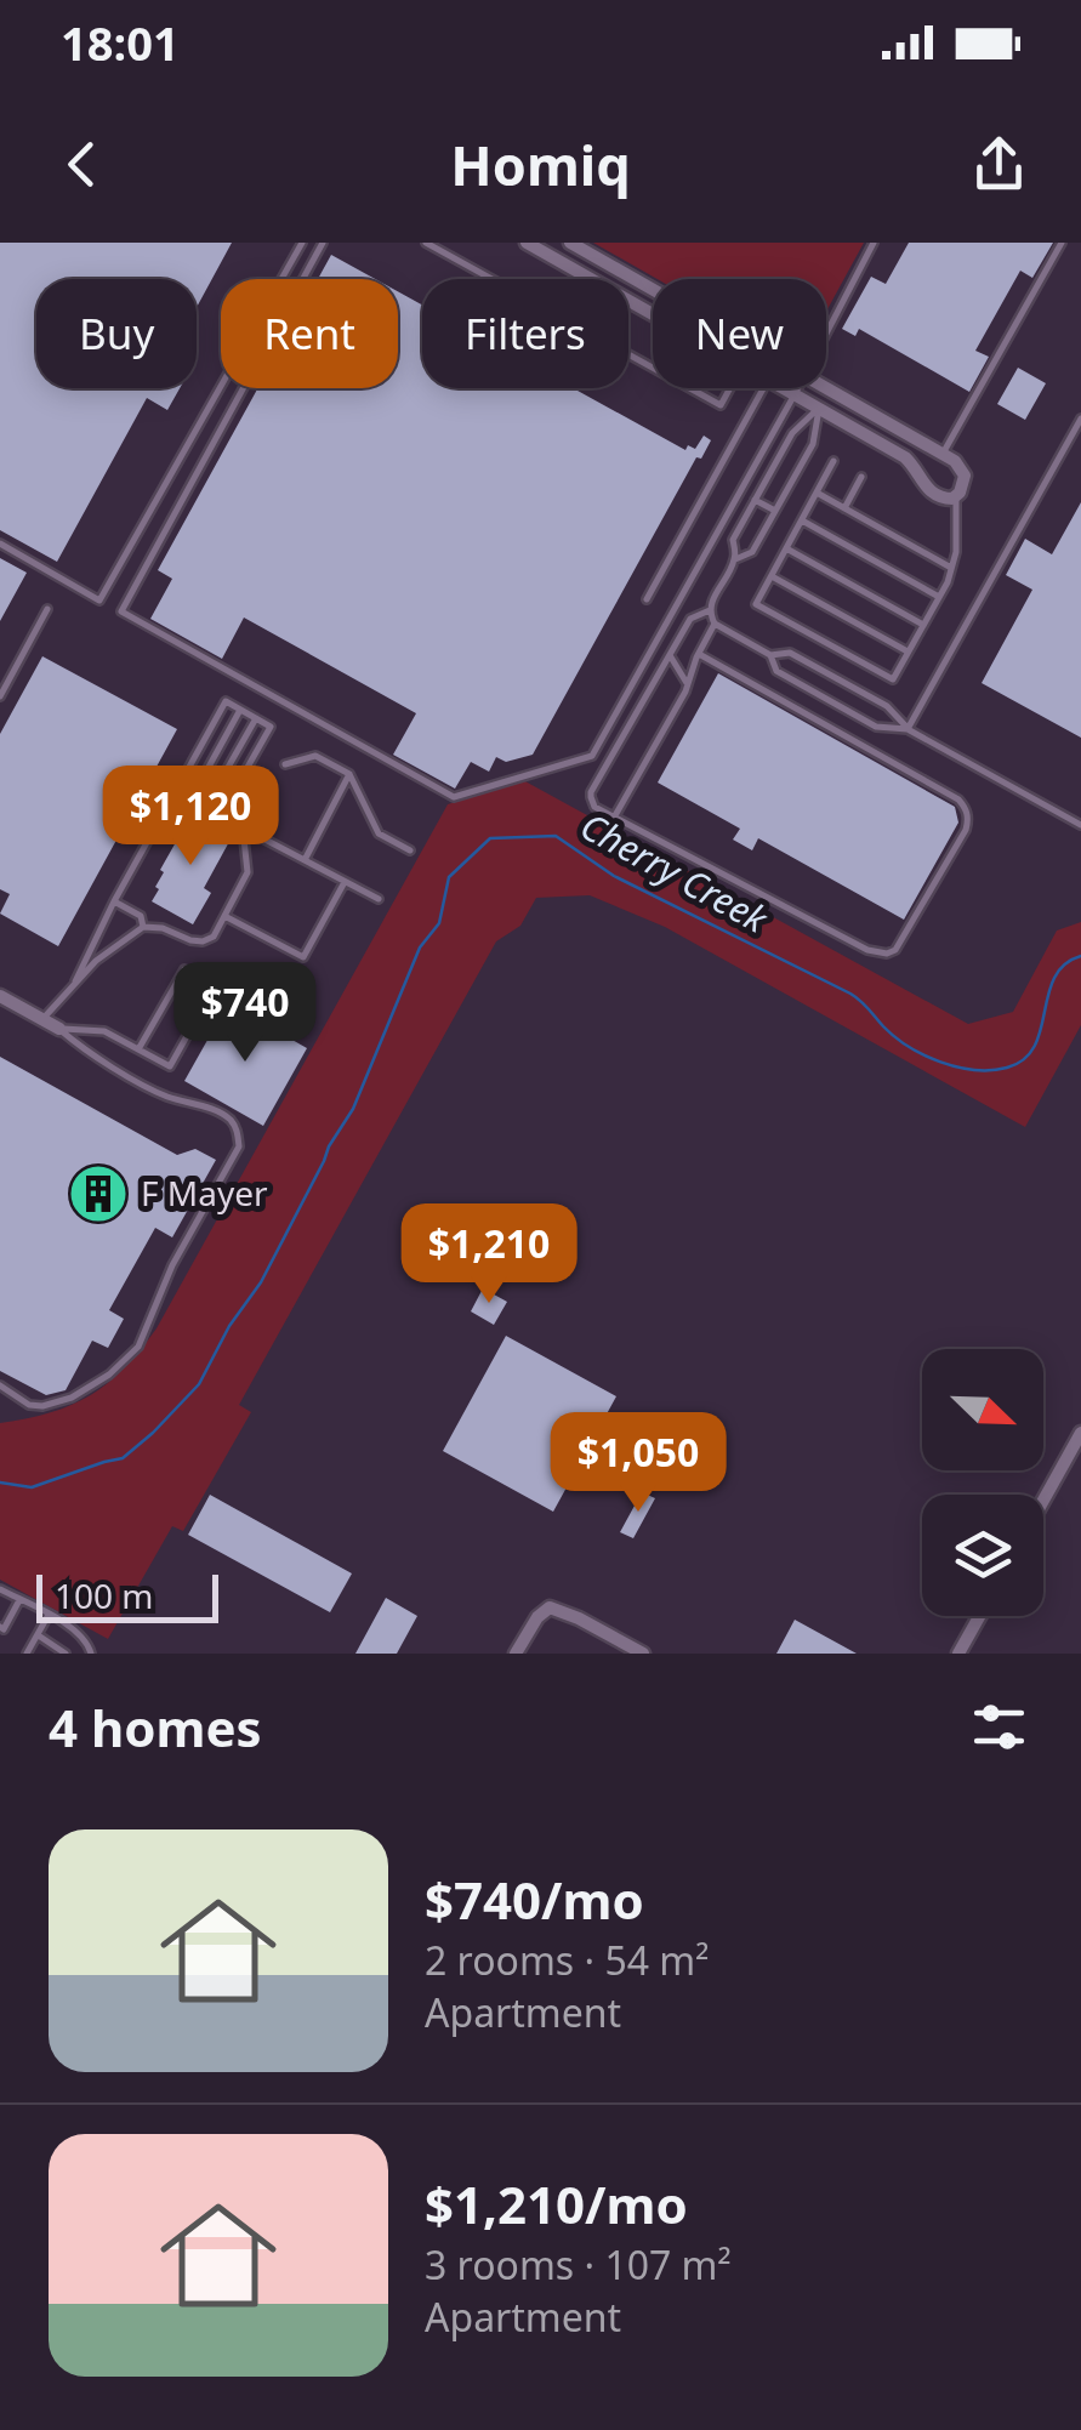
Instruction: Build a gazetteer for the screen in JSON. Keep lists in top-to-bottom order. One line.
{"water":["Cherry Creek"],"places":{"building":["F Mayer"]},"scale_bar":"100 m","north":"bottom right","page":{"status":"18:01","header":"Homiq","chip":["Buy","Rent","Filters","New"],"price":["$1,120","$740","$1,210","$1,050"],"scale":"100 m","heading":"4 homes","list":[{"name":"$740/mo","note":"2 rooms · 54 m² · Apartment"},{"name":"$1,210/mo","note":"3 rooms · 107 m² · Apartment"}]}}
